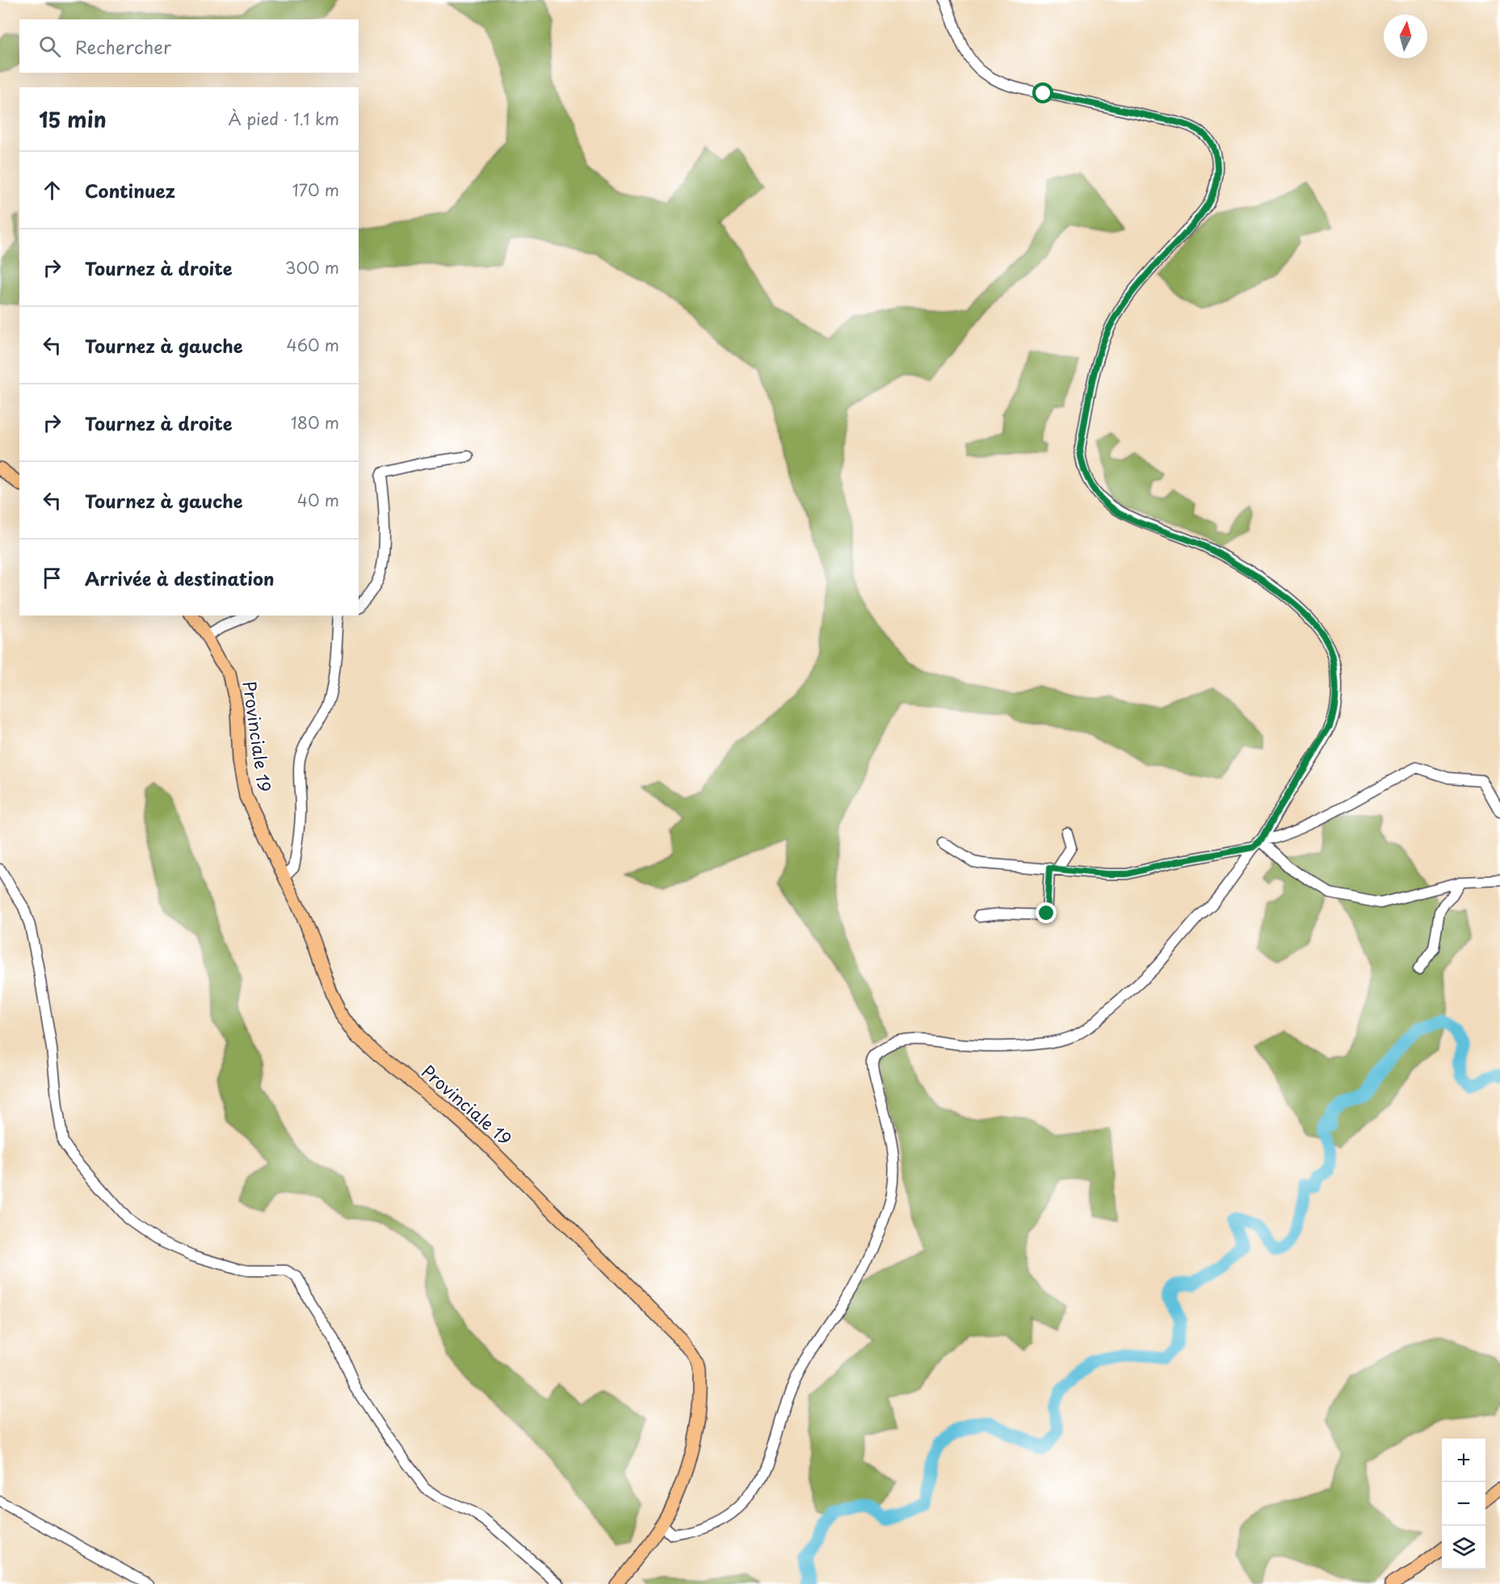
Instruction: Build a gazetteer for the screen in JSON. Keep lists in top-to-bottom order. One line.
{"streets":{"main road":["Provinciale 19"]},"north":"top","page":{"search":"Rechercher","heading":["15 min","À pied · 1.1 km"],"list":[["Continuez","170 m"],["Tournez à droite","300 m"],["Tournez à gauche","460 m"],["Tournez à droite","180 m"],["Tournez à gauche","40 m"],"Arrivée à destination"],"map_buttons":["+","−"]}}
